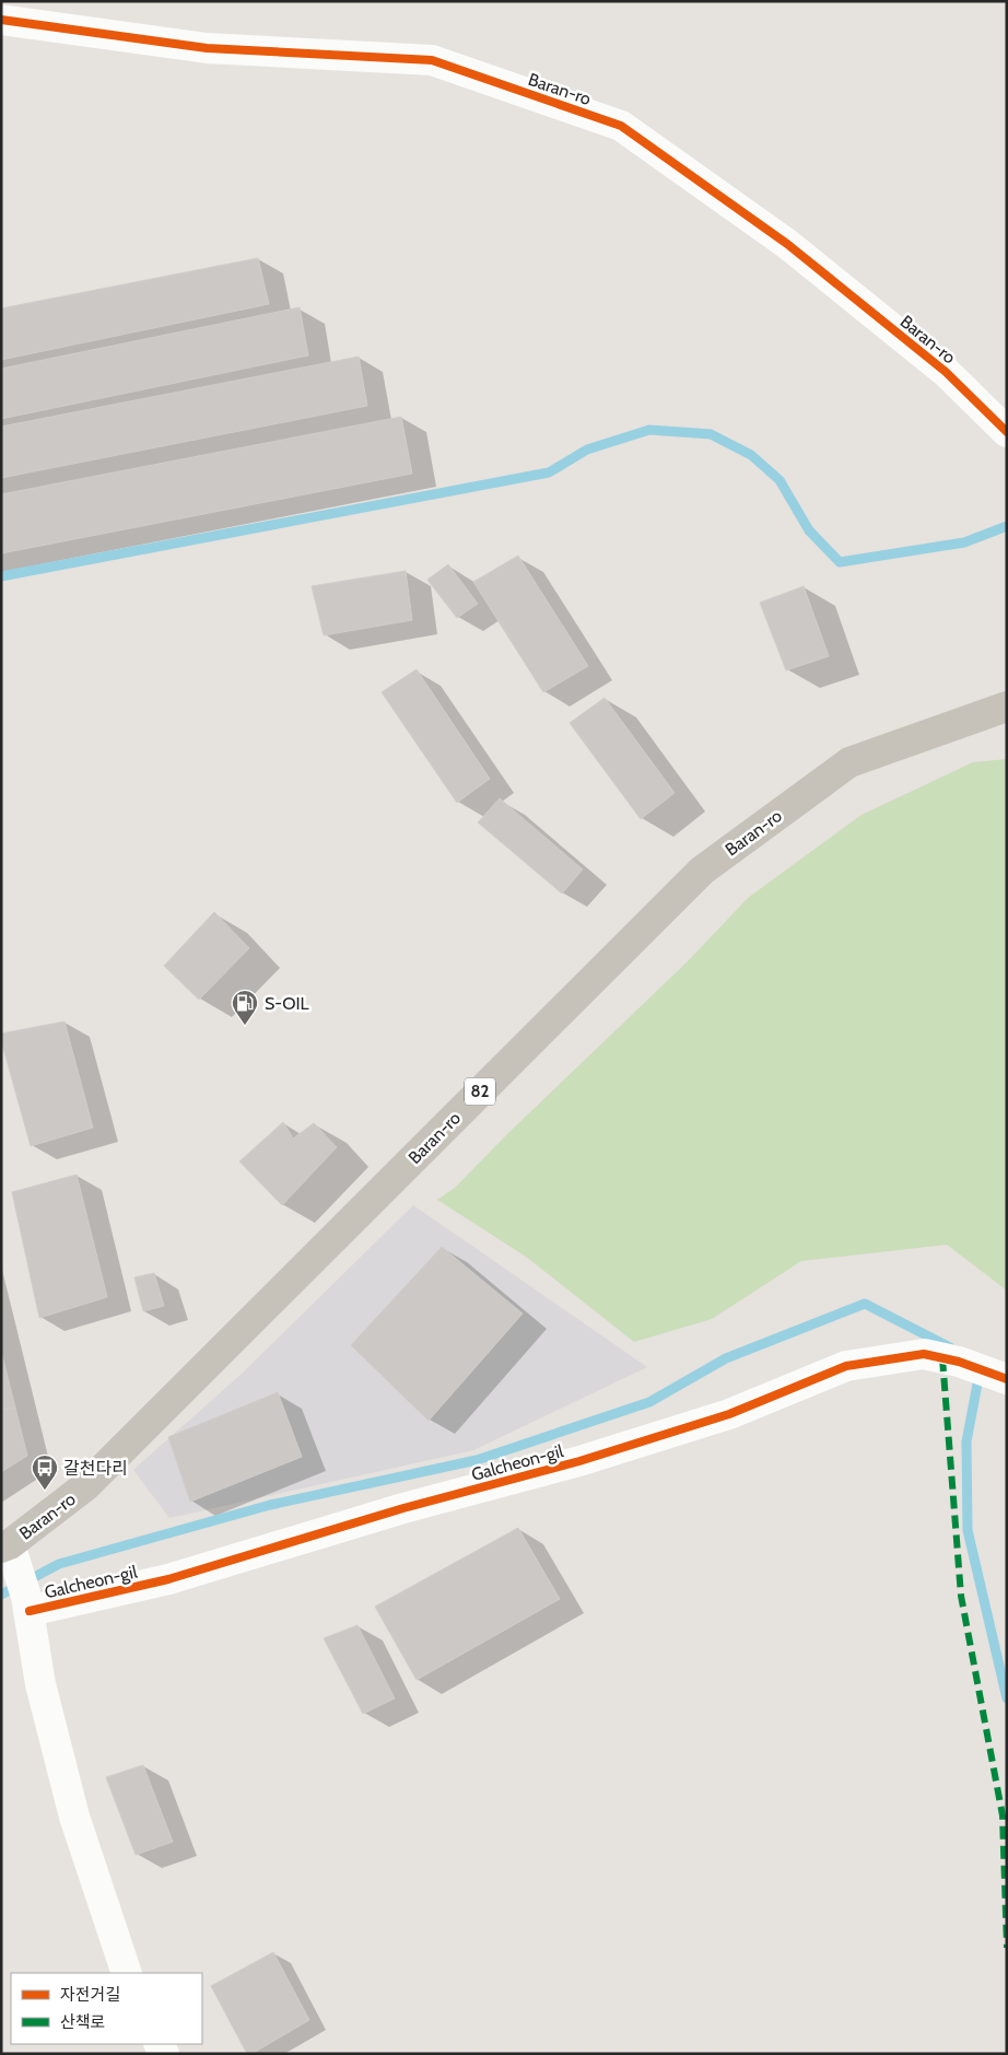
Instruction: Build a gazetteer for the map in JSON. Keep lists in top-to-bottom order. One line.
{"streets":{"main road":["Baran-ro","82"],"street":["Galcheon-gil"]},"crossings":[["Baran-ro","Galcheon-gil"]],"places":{"fuel station":["S-OIL"],"bus stop":["갈천다리"]},"legend":["자전거길","산책로"]}
